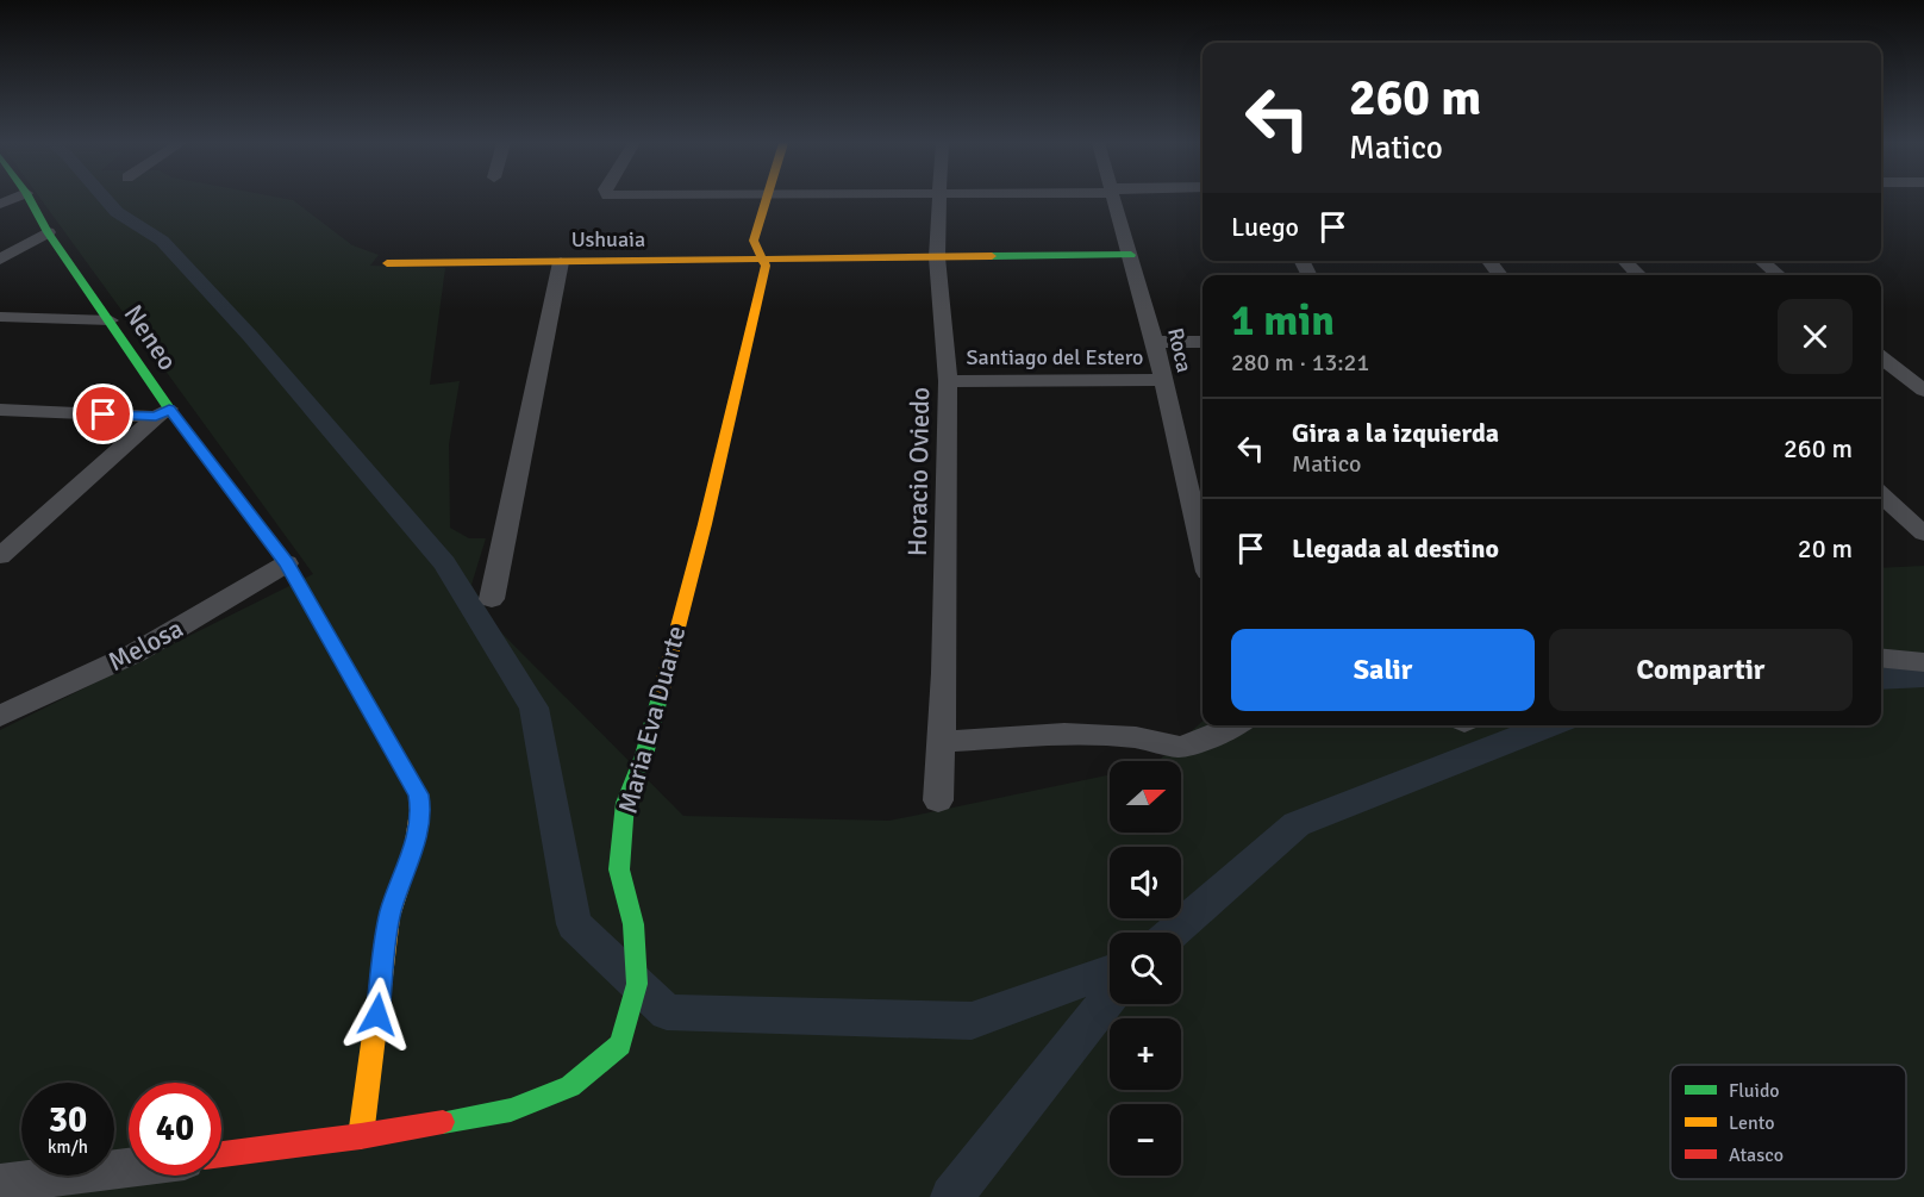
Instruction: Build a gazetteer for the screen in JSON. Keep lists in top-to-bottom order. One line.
{"streets":{"street":["Ushuaia","Neneo","Roca","Santiago del Estero","Horacio Oviedo","Melosa","Maria Eva Duarte"]},"crossings":[["Ushuaia","Roca"],["Ushuaia","Horacio Oviedo"],["Ushuaia","Maria Eva Duarte"],["Neneo","Melosa"],["Neneo","Maria Eva Duarte"],["Roca","Santiago del Estero"],["Santiago del Estero","Horacio Oviedo"]],"legend":["Fluido","Lento","Atasco"],"north":"right","page":{"turn":["260 m","Matico"],"then":"Luego","heading":["1 min","280 m · 13:21"],"list":[{"name":"Gira a la izquierda","note":"Matico","value":"260 m"},{"name":"Llegada al destino","value":"20 m"}],"buttons":["Salir","Compartir"],"map_buttons":["+","−"],"speed":"30 km/h","limit":"40"}}
